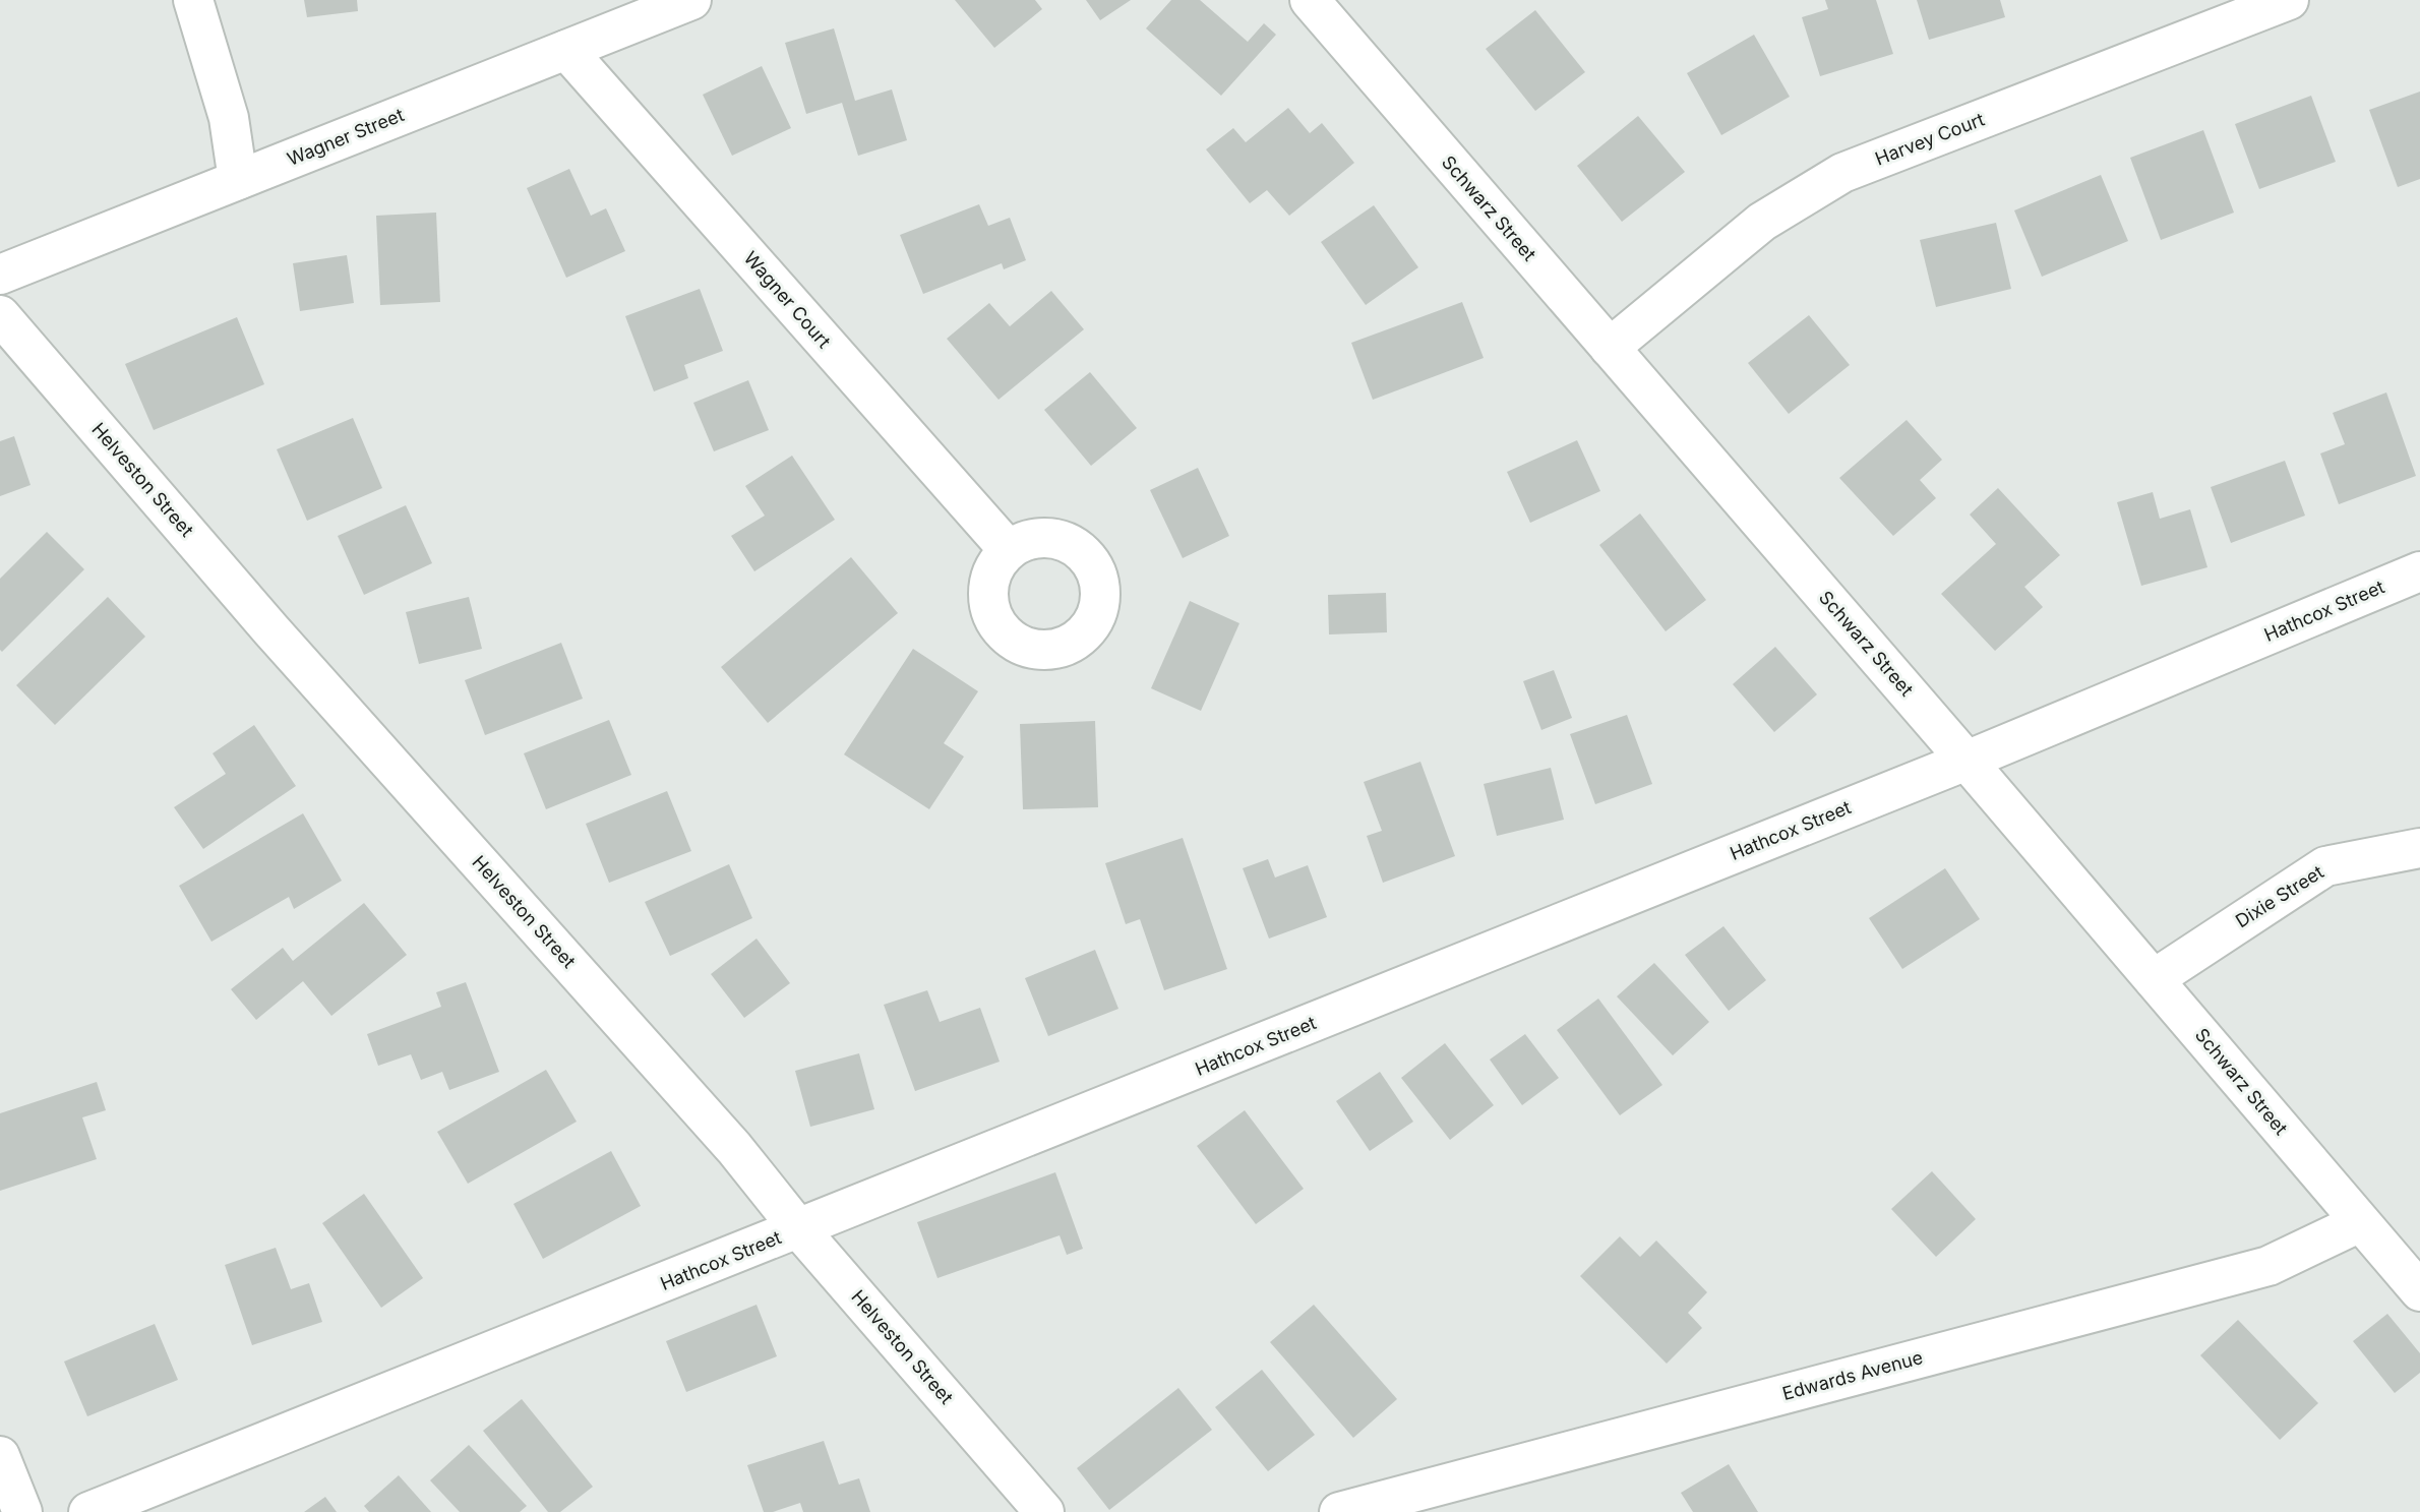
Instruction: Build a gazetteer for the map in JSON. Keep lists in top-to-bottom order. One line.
{"streets":{"street":["Wagner Street","Harvey Court","Schwarz Street","Wagner Court","Helveston Street","Hathcox Street","Dixie Street","Edwards Avenue"]},"crossings":[["Wagner Street","Wagner Court"],["Harvey Court","Schwarz Street"],["Schwarz Street","Hathcox Street"],["Schwarz Street","Dixie Street"],["Schwarz Street","Edwards Avenue"],["Helveston Street","Hathcox Street"]]}
